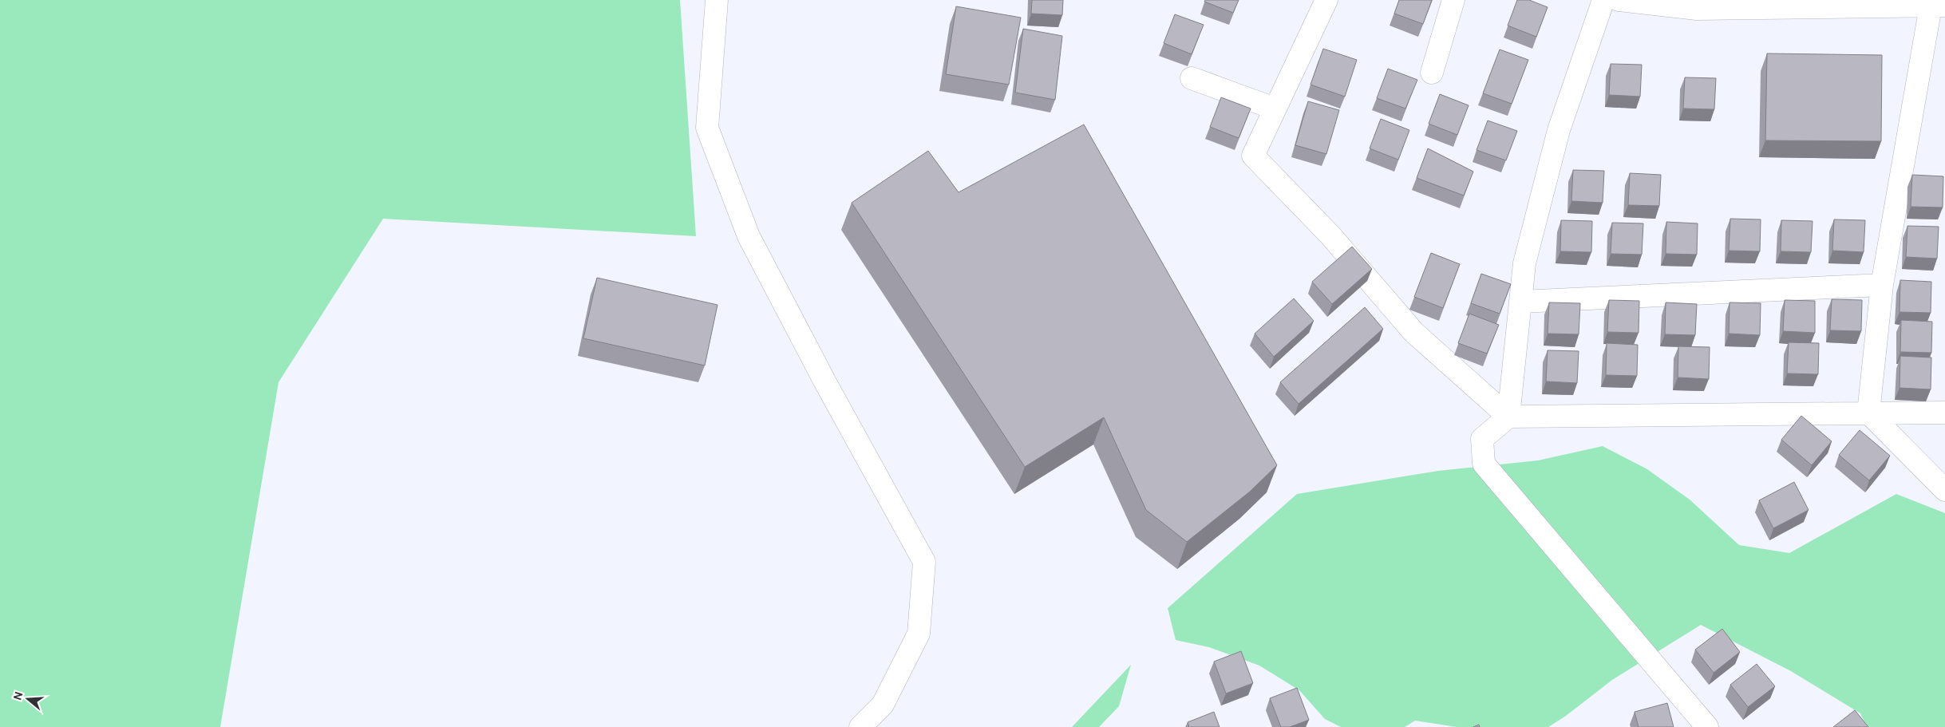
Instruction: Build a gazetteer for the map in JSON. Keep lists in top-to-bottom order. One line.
{"north":"left"}
